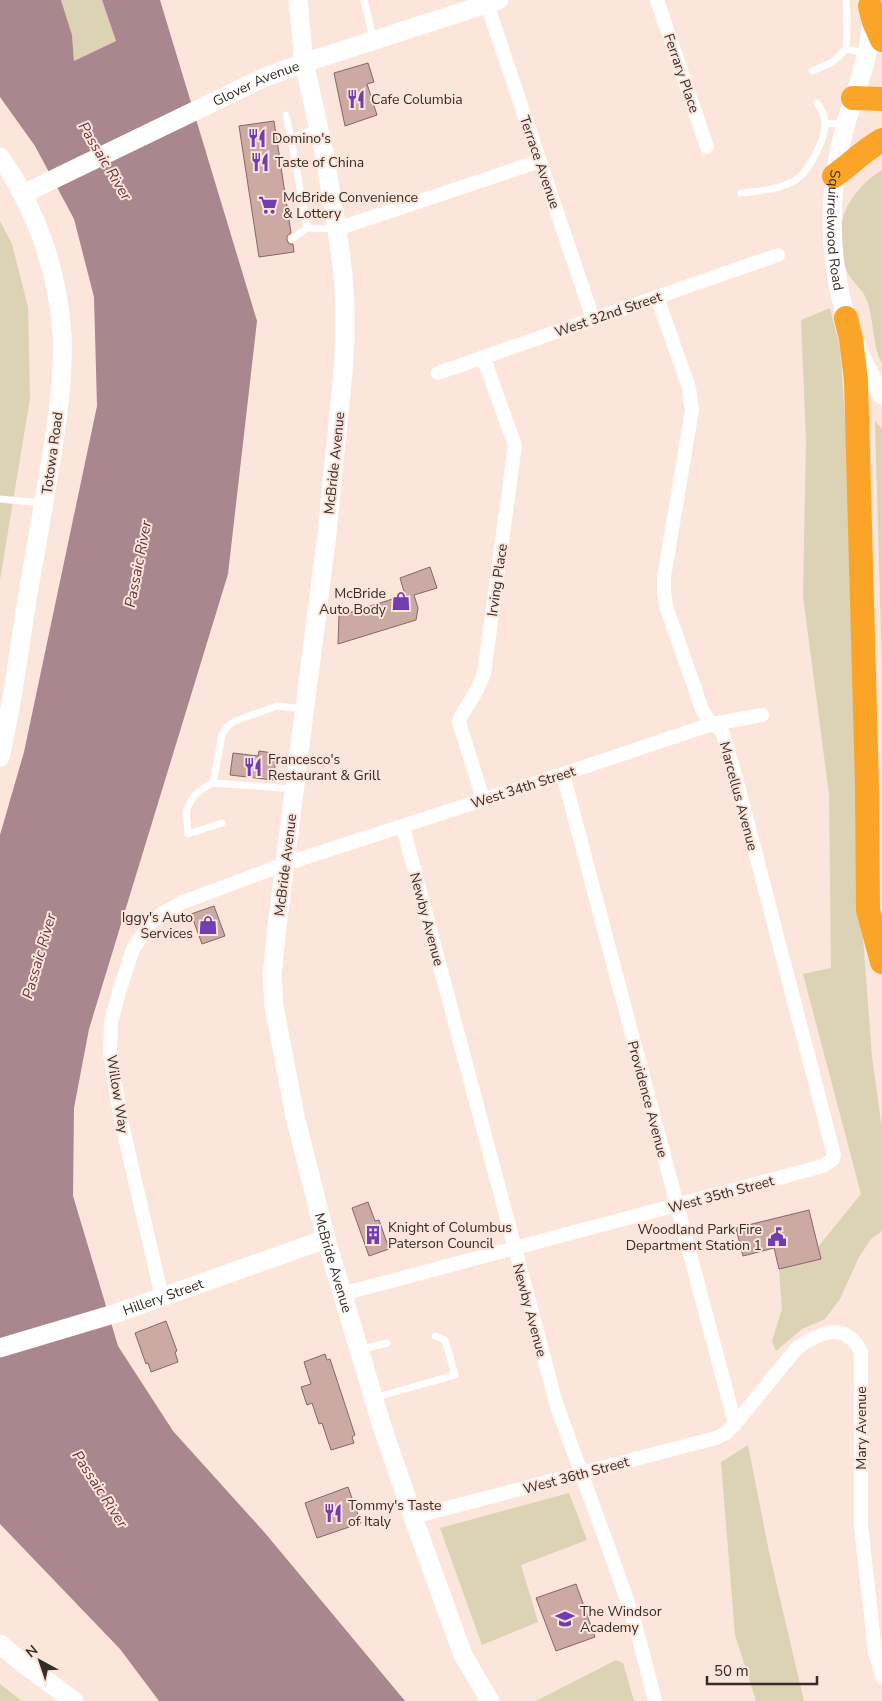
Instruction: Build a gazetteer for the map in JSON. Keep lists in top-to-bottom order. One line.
{"streets":{"main road":["Glover Avenue","Squirrelwood Road","Totowa Road","McBride Avenue","Hillery Street"],"street":["Ferrary Place","Terrace Avenue","West 32nd Street","Irving Place","West 34th Street","Marcellus Avenue","Newby Avenue","Willow Way","Providence Avenue","West 35th Street","Mary Avenue","West 36th Street"]},"crossings":[["Glover Avenue","Terrace Avenue"],["Glover Avenue","Totowa Road"],["Glover Avenue","McBride Avenue"],["Terrace Avenue","West 32nd Street"],["West 32nd Street","Irving Place"],["West 32nd Street","Marcellus Avenue"],["McBride Avenue","West 34th Street"],["McBride Avenue","Willow Way"],["McBride Avenue","West 35th Street"],["McBride Avenue","Hillery Street"],["McBride Avenue","West 36th Street"],["Irving Place","West 34th Street"],["West 34th Street","Marcellus Avenue"],["West 34th Street","Newby Avenue"],["West 34th Street","Willow Way"],["West 34th Street","Providence Avenue"],["Marcellus Avenue","West 35th Street"],["Newby Avenue","West 35th Street"],["Newby Avenue","West 36th Street"],["Willow Way","Hillery Street"],["Providence Avenue","West 35th Street"],["Providence Avenue","Mary Avenue"],["Providence Avenue","West 36th Street"],["Mary Avenue","West 36th Street"]],"water":["Passaic River"],"places":{"restaurant":["Cafe Columbia","Domino's","Taste of China","Francesco's Restaurant & Grill","Tommy's Taste of Italy"],"supermarket":["McBride Convenience & Lottery"],"shop":["McBride Auto Body","Iggy's Auto Services"],"building":["Knight of Columbus Paterson Council"],"public building":["Woodland Park Fire Department Station 1"],"school or university":["The Windsor Academy"]},"scale_bar":"50 m","north":"top left"}
